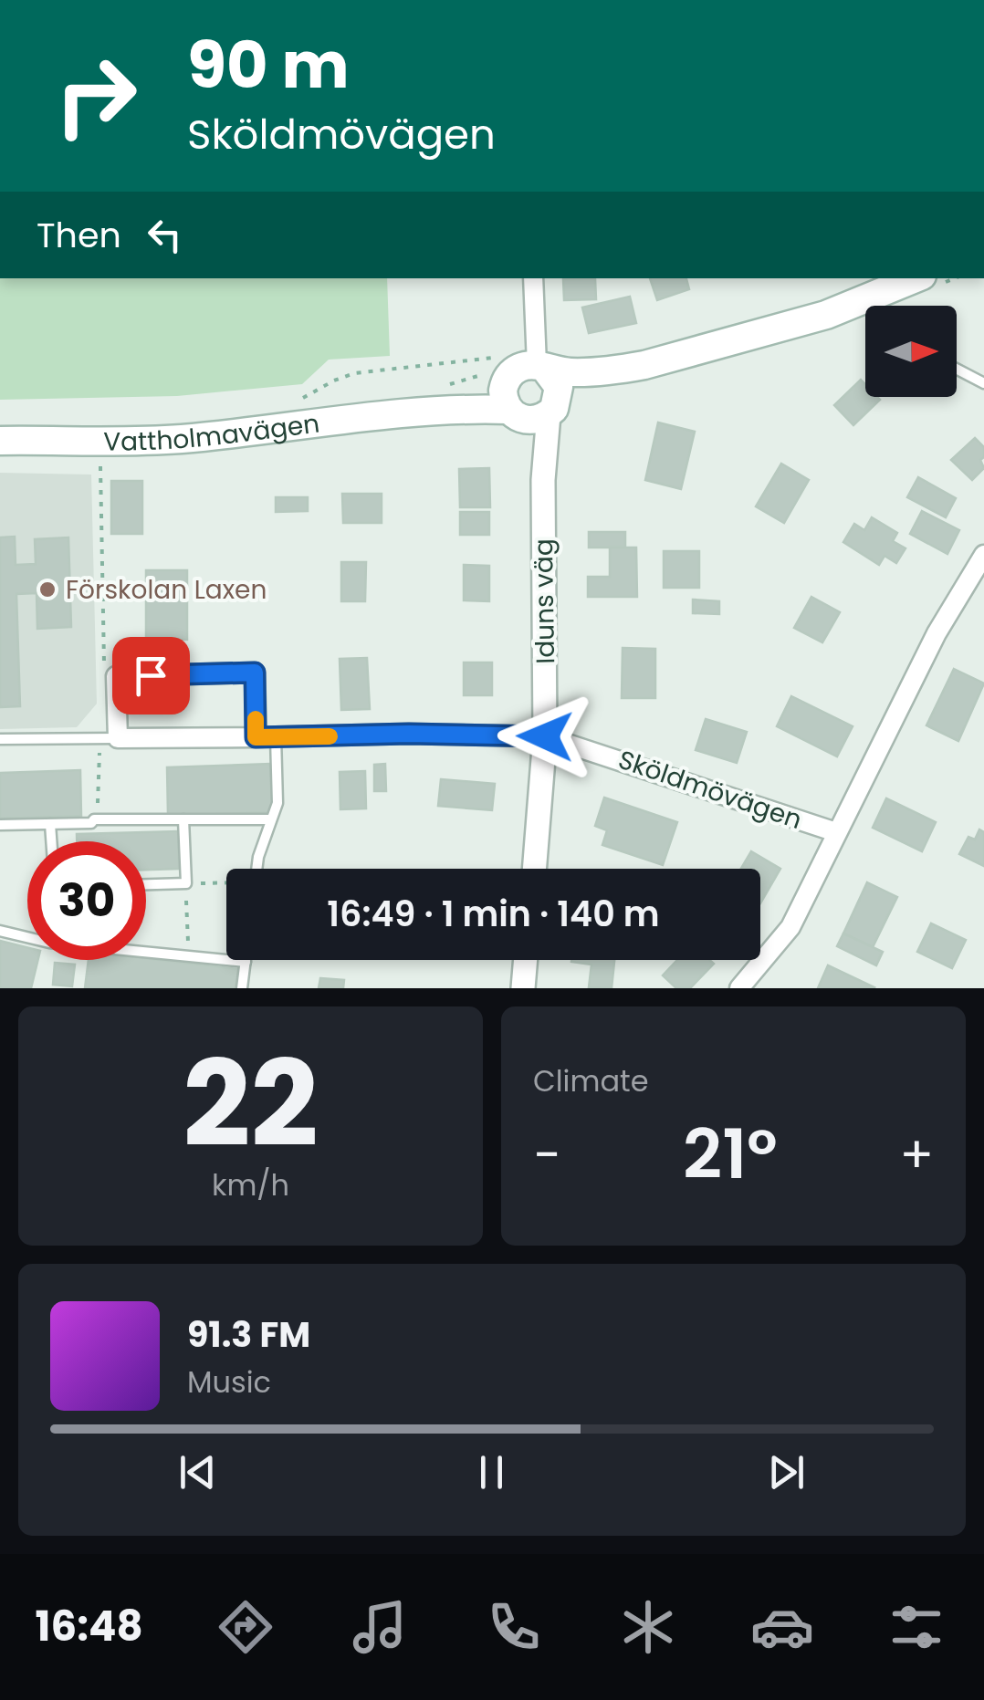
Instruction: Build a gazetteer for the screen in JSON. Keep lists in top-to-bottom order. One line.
{"streets":{"main road":["Vattholmavägen"],"street":["Iduns väg","Sköldmövägen"]},"crossings":[["Vattholmavägen","Iduns väg"],["Iduns väg","Sköldmövägen"]],"places":["Förskolan Laxen"],"north":"right","page":{"turn":["90 m","Sköldmövägen"],"then":"Then","limit":"30","trip":"16:49 · 1 min · 140 m","tile":[["22","km/h"],"Climate"],"heat":["−","21°","+"],"song":["91.3 FM","Music"],"tabs":"16:48"}}
